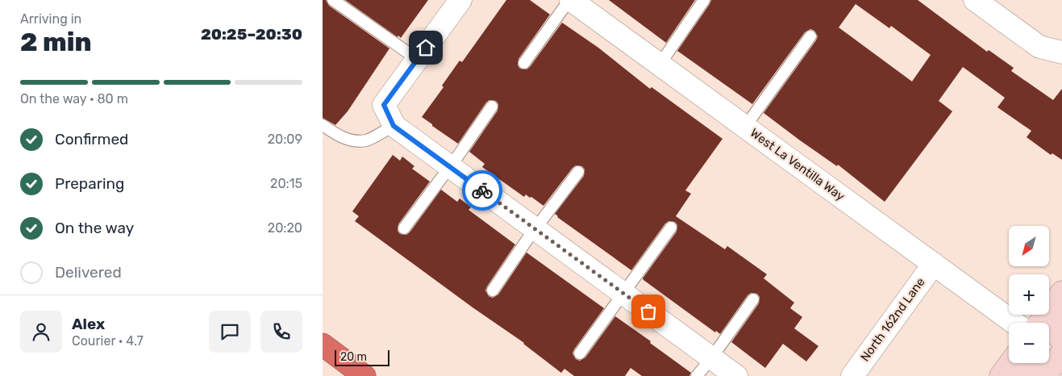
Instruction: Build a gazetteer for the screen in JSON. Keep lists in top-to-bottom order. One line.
{"streets":{"street":["West La Ventilla Way","North 162nd Lane"]},"crossings":[["West La Ventilla Way","North 162nd Lane"]],"scale_bar":"20 m","north":"bottom left","page":{"heading":["2 min","Arriving in","20:25–20:30"],"panel":["Alex","Courier · 4.7"],"bar":"On the way · 80 m","list":[["Confirmed","20:09"],["Preparing","20:15"],["On the way","20:20"],"Delivered"],"map_buttons":["+","−"],"scale":"20 m"}}
